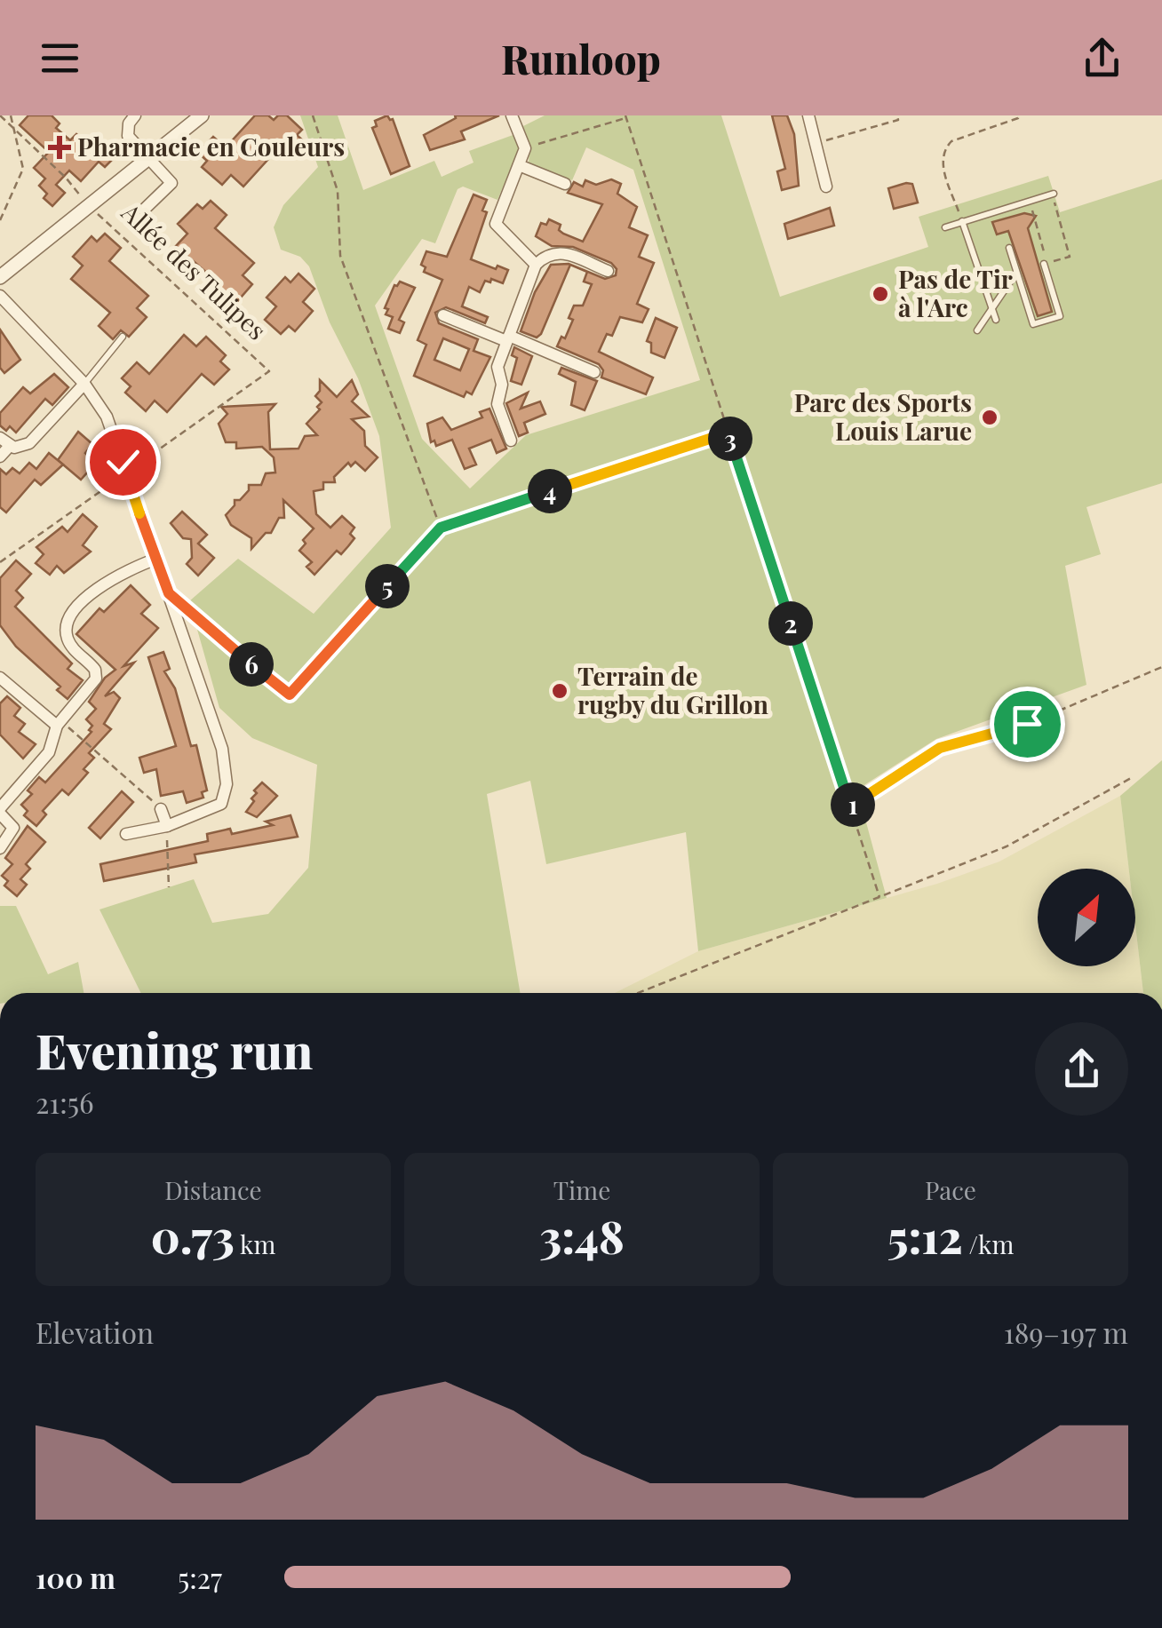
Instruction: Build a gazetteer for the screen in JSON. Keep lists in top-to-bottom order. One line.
{"streets":{"street":["Allée des Tulipes"]},"places":{"health":["Pharmacie en Couleurs"],"other":["Pas de Tir à l'Arc","Parc des Sports Louis Larue","Terrain de rugby du Grillon"]},"north":"top right","page":{"header":"Runloop","pins":["3","4","5","2","6","1"],"heading":["Evening run","21:56"],"stats":[["Distance","0.73 km"],["Time","3:48"],["Pace","5:12 /km"]],"chart":["Elevation","189–197 m"],"list":[{"name":"100 m","note":"5:27"}]}}
